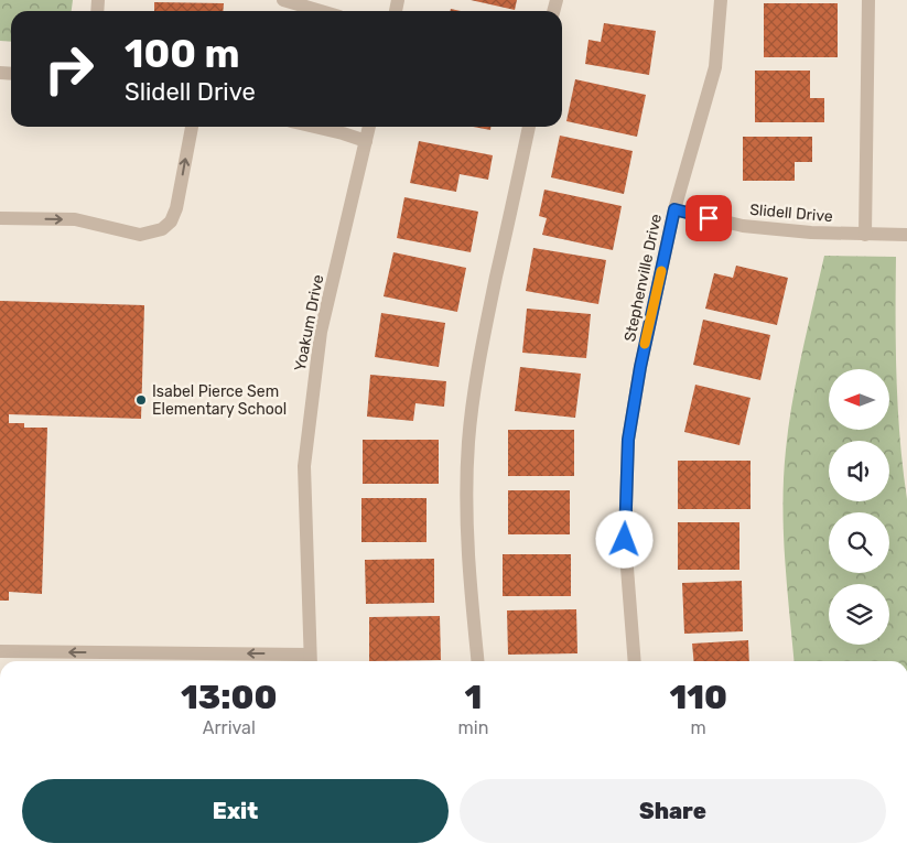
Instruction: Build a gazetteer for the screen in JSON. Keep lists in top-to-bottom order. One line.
{"streets":{"street":["Slidell Drive","Stephenville Drive","Yoakum Drive"]},"crossings":[["Slidell Drive","Stephenville Drive"]],"places":["Isabel Pierce Sem Elementary School"],"north":"left","page":{"turn":["100 m","Slidell Drive"],"eta":["13:00","Arrival","1","min","110","m"],"buttons":["Exit","Share"]}}
